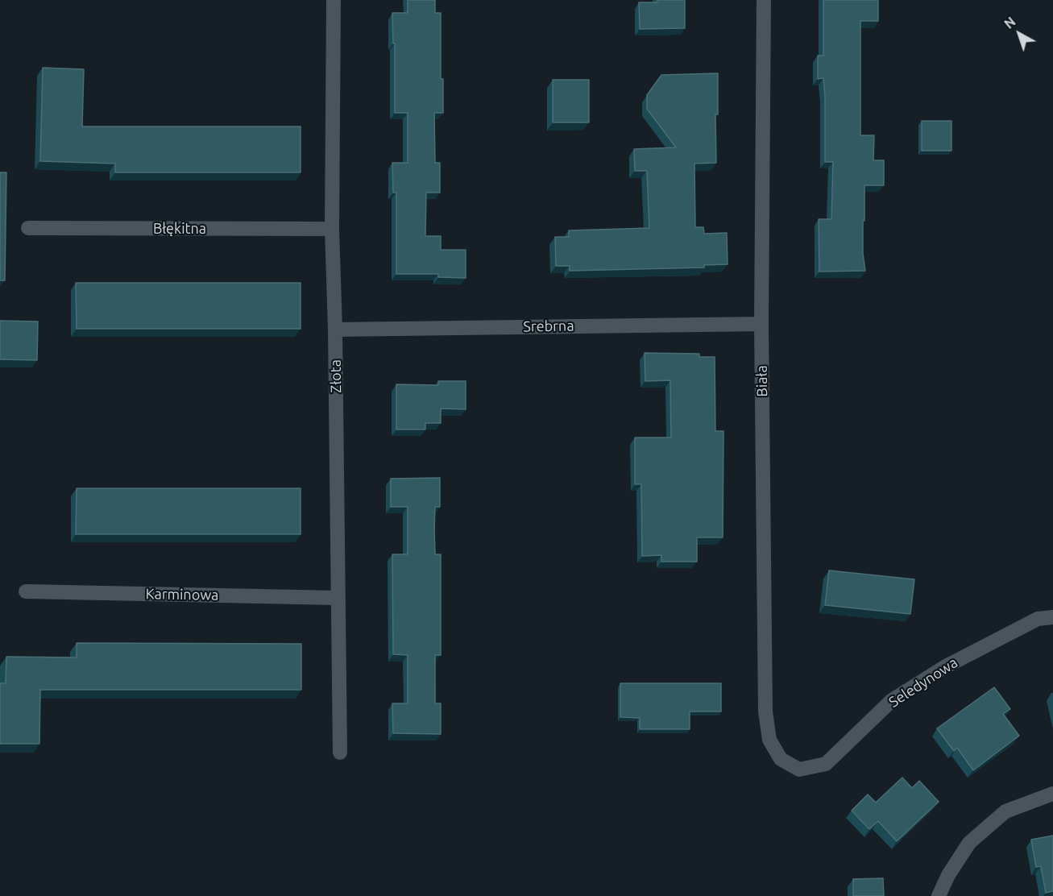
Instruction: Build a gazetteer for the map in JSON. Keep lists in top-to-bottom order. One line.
{"streets":{"street":["Błękitna","Srebrna","Złota","Biała","Karminowa","Seledynowa"]},"crossings":[["Błękitna","Złota"],["Srebrna","Złota"],["Srebrna","Biała"],["Złota","Karminowa"],["Biała","Seledynowa"]],"north":"top left"}
